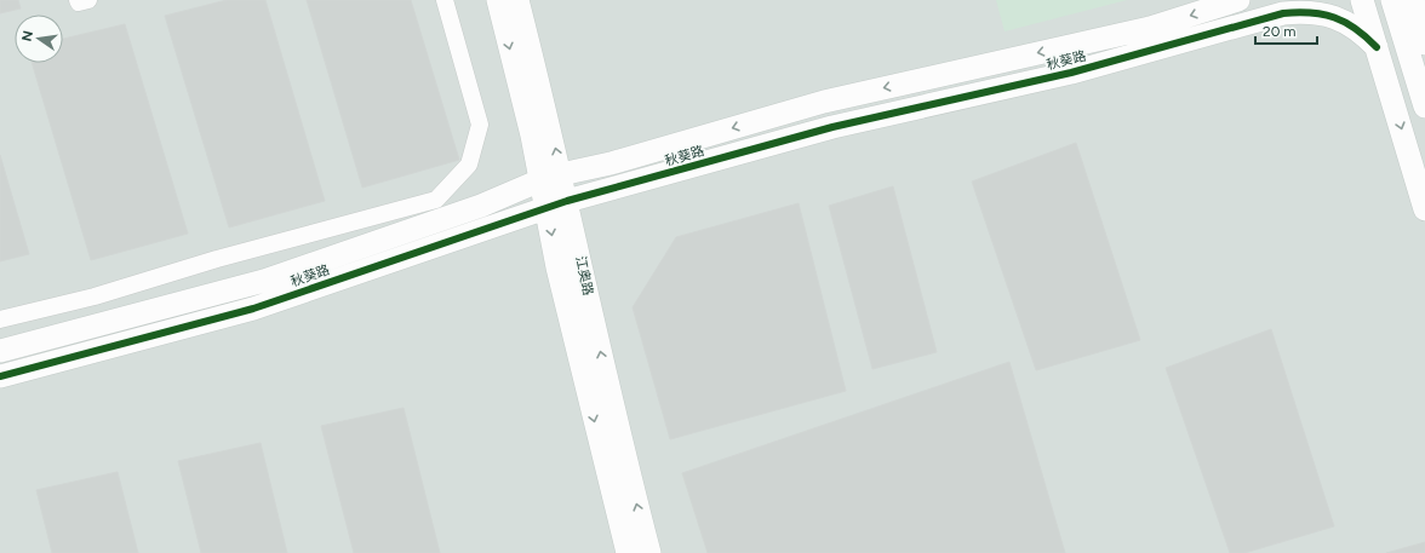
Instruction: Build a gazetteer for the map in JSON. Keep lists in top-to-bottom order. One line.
{"streets":{"street":["秋葵路","江奥路"]},"crossings":[["秋葵路","江奥路"]],"scale_bar":"20 m","north":"left"}
